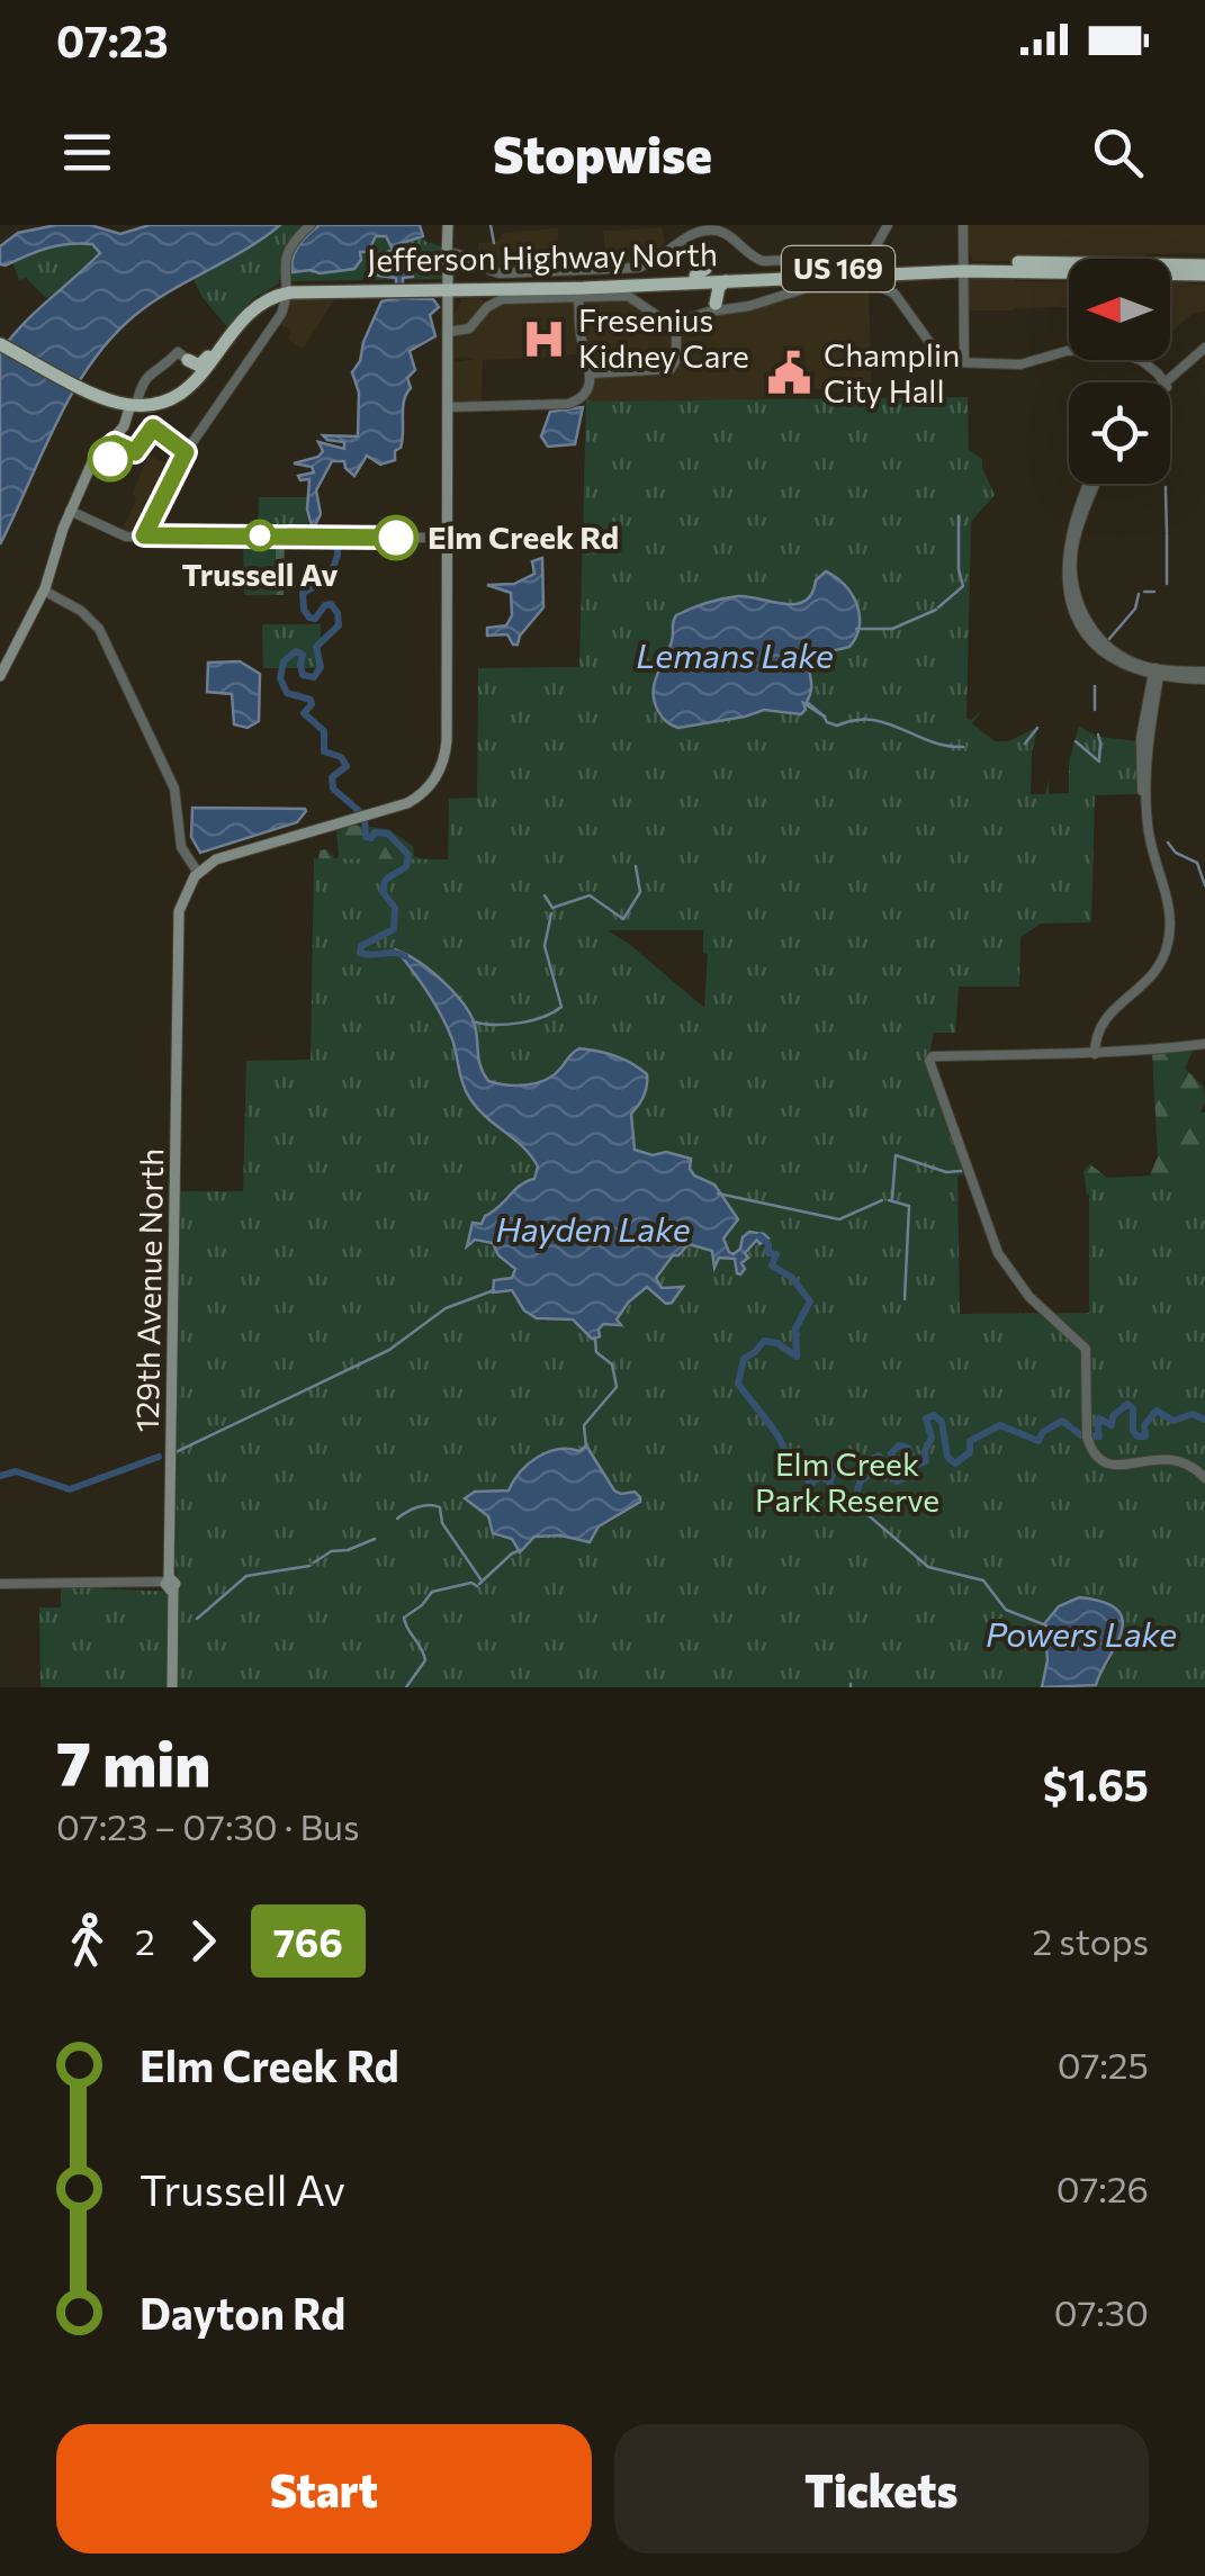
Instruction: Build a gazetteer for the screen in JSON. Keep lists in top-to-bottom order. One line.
{"streets":{"highway":["Jefferson Highway North","US 169"],"main road":["129th Avenue North"]},"water":["Lemans Lake","Hayden Lake","Powers Lake"],"parks":["Elm Creek Park Reserve"],"places":{"hospital":["Fresenius Kidney Care"],"public building":["Champlin City Hall"],"other":["Trussell Av","Elm Creek Rd"]},"lines":["bus line 766"],"north":"left","page":{"status":"07:23","header":"Stopwise","heading":["7 min","07:23 – 07:30 · Bus","$1.65"],"legs":["2","766","2 stops"],"list":[{"name":"Elm Creek Rd","value":"07:25"},{"name":"Trussell Av","value":"07:26"},{"name":"Dayton Rd","value":"07:30"}],"buttons":["Start","Tickets"]}}
